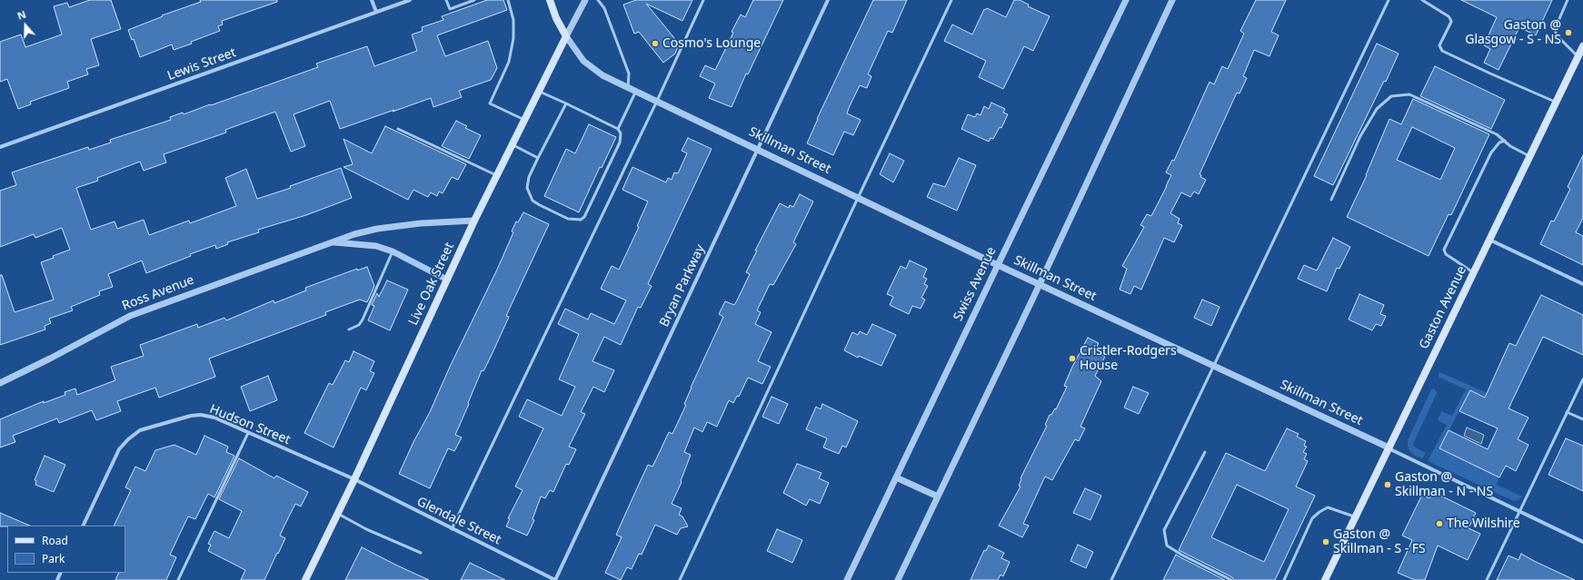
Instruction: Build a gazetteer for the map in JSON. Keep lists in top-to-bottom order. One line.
{"streets":{"main road":["Skillman Street","Live Oak Street","Gaston Avenue"],"street":["Lewis Street","Swiss Avenue","Bryan Parkway","Ross Avenue","Hudson Street","Glendale Street"]},"crossings":[["Skillman Street","Live Oak Street"],["Skillman Street","Swiss Avenue"],["Skillman Street","Bryan Parkway"],["Skillman Street","Gaston Avenue"],["Live Oak Street","Ross Avenue"],["Live Oak Street","Hudson Street"],["Live Oak Street","Glendale Street"],["Bryan Parkway","Glendale Street"],["Hudson Street","Glendale Street"]],"places":["Gaston @ Glasgow - S - NS","Cosmo's Lounge","Cristler-Rodgers House","Gaston @ Skillman - N - NS","The Wilshire","Gaston @ Skillman - S - FS"],"legend":["Road","Park"],"north":"top"}
